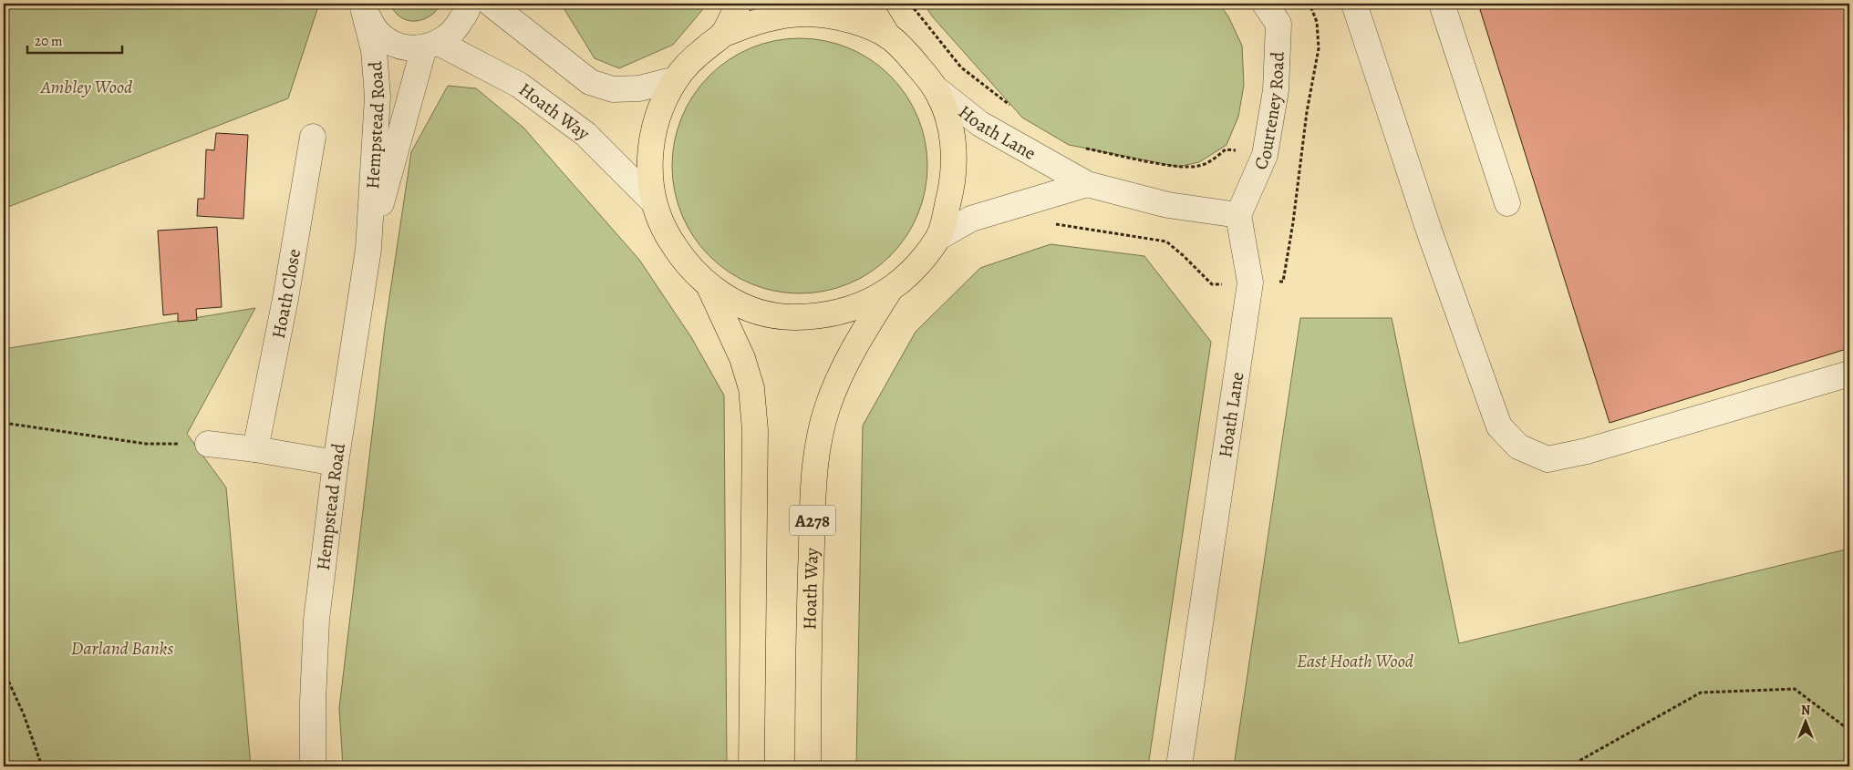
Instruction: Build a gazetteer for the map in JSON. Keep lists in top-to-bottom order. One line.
{"streets":{"main road":["Hoath Way","A278"],"street":["Courteney Road","Hempstead Road","Hoath Lane","Hoath Close"]},"crossings":[["Courteney Road","Hoath Lane"],["Hoath Way","Hempstead Road"]],"parks":["Ambley Wood","Darland Banks","East Hoath Wood"],"scale_bar":"20 m","north":"top"}
